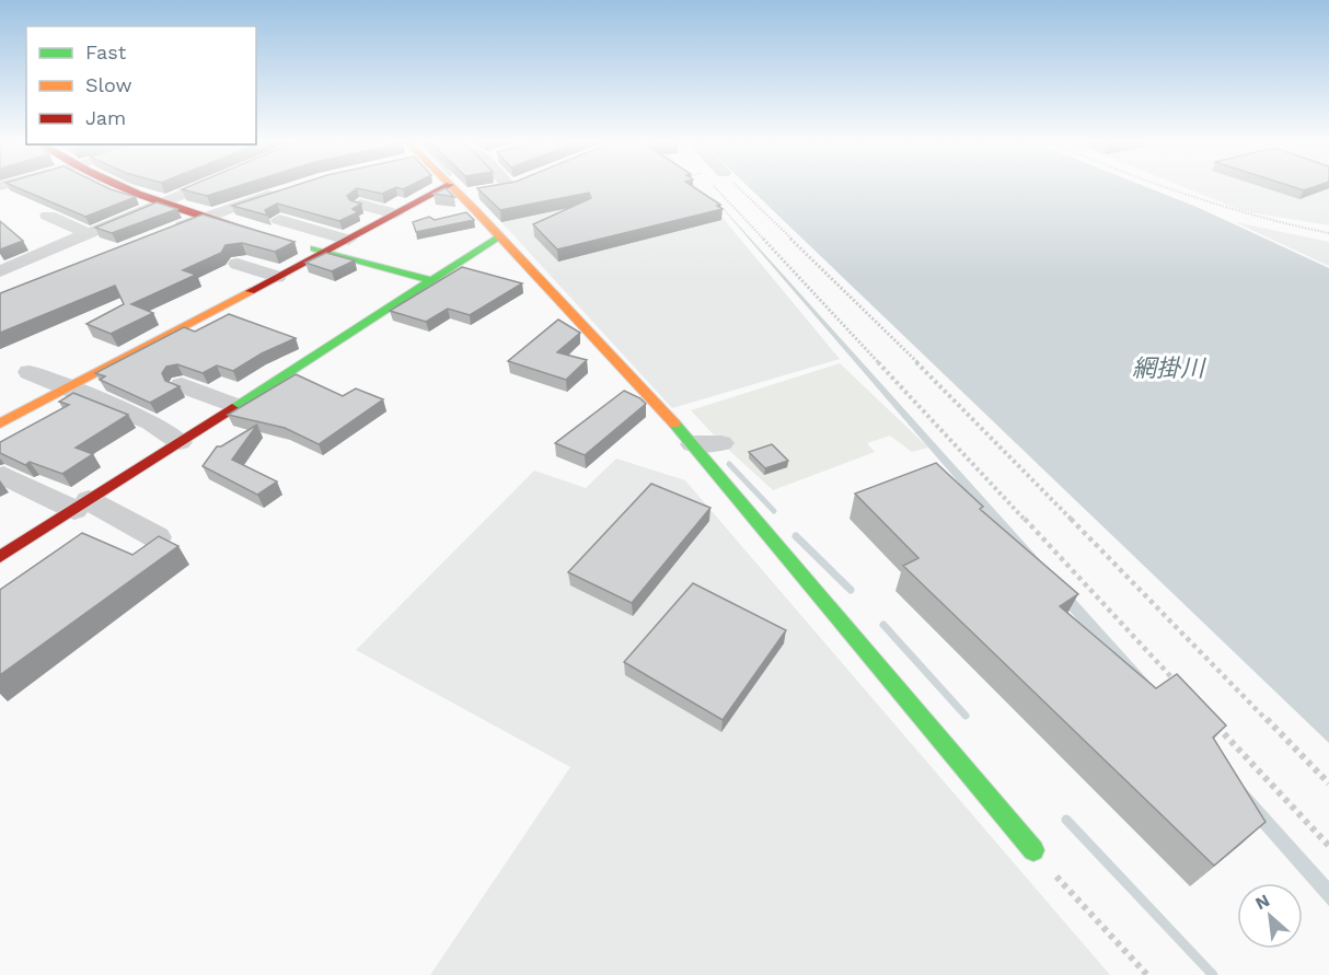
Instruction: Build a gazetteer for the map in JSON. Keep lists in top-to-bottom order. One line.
{"water":["網掛川"],"legend":["Fast","Slow","Jam"],"north":"top left"}
